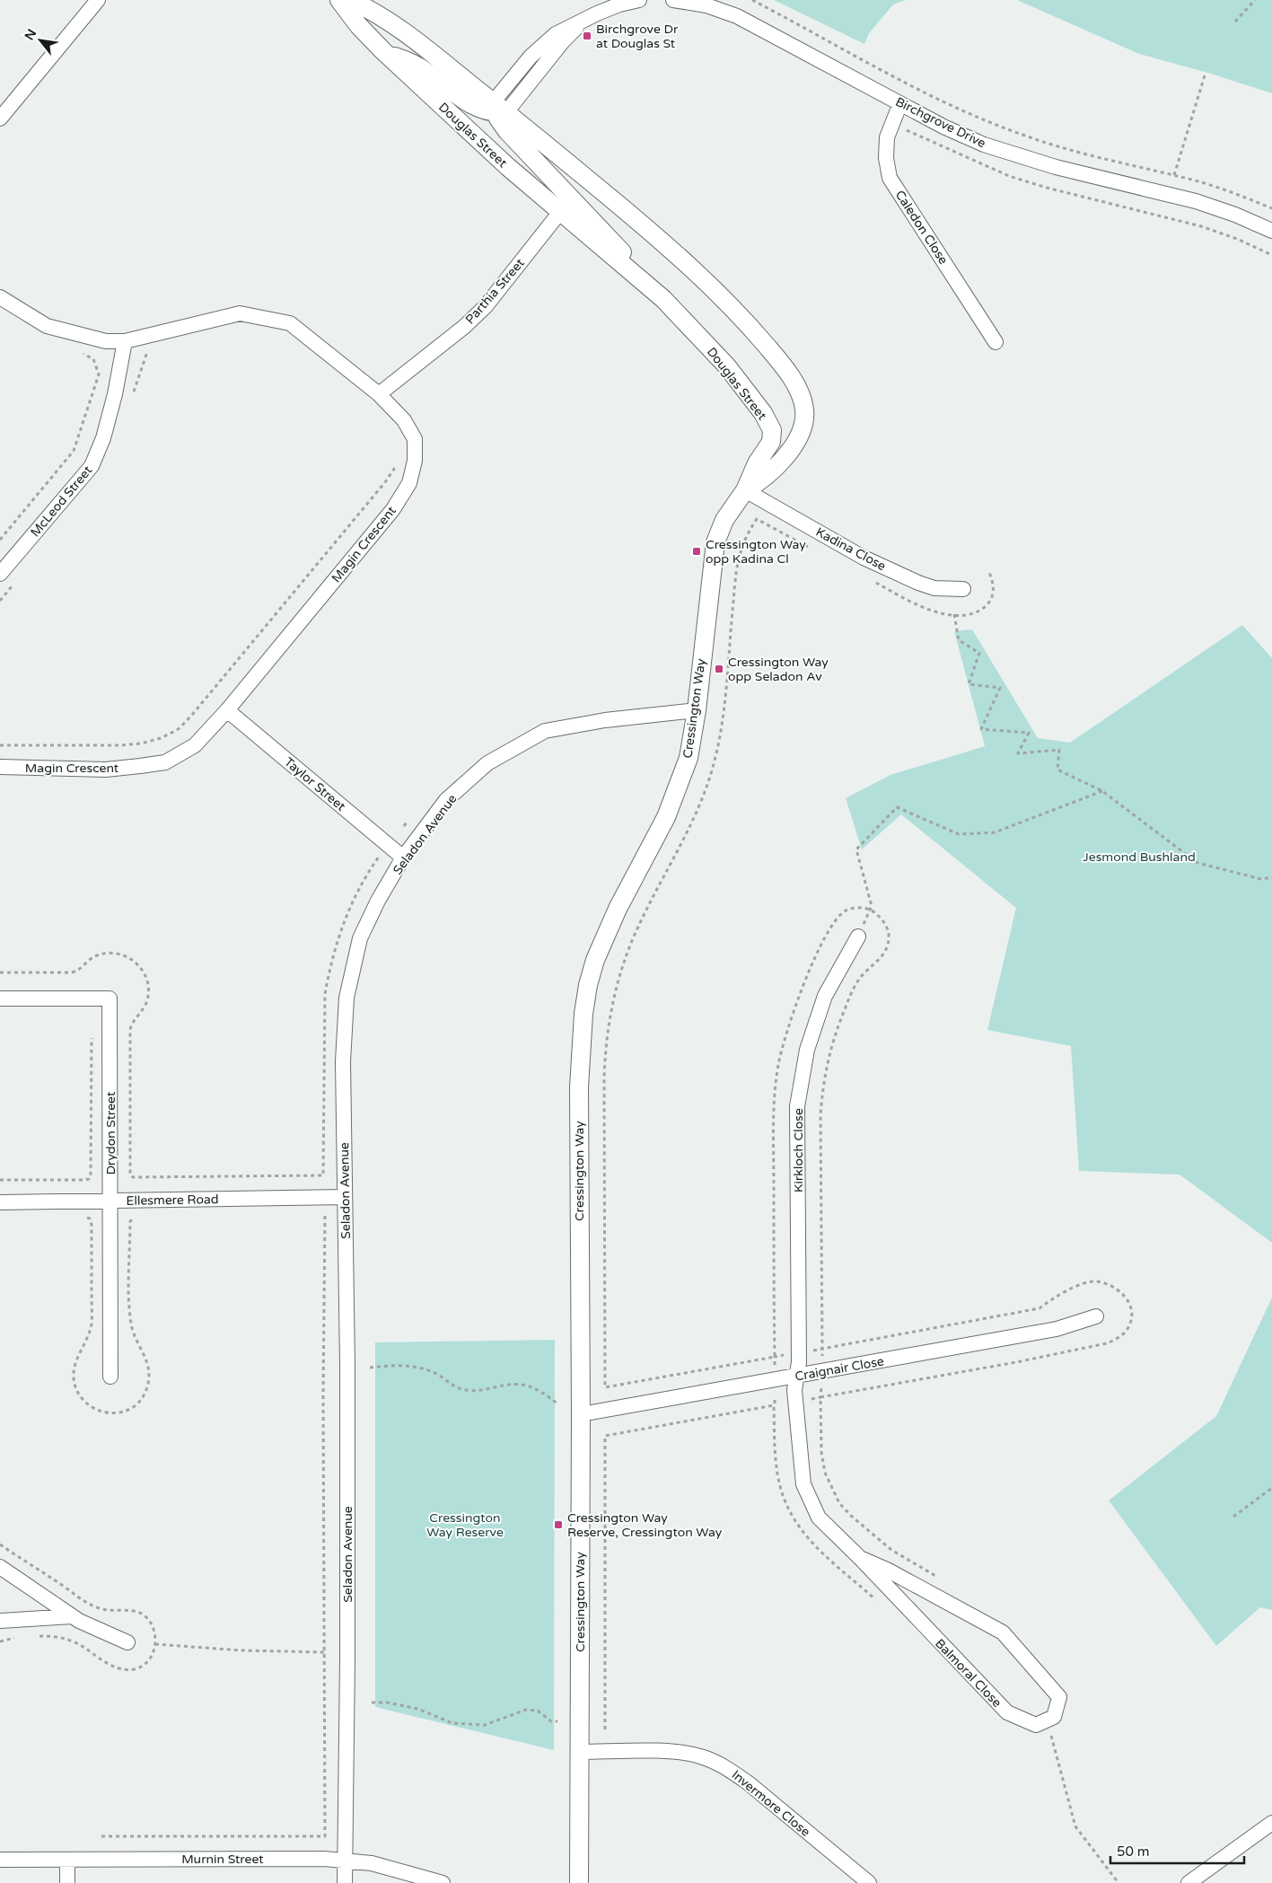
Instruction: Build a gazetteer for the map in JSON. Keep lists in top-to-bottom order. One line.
{"streets":{"street":["Birchgrove Drive","Douglas Street","Caledon Close","Parthia Street","McLeod Street","Magin Crescent","Kadina Close","Cressington Way","Taylor Street","Seladon Avenue","Drydon Street","Kirkloch Close","Ellesmere Road","Craignair Close","Balmoral Close","Invermore Close","Murnin Street"]},"crossings":[["Birchgrove Drive","Caledon Close"],["Douglas Street","Parthia Street"],["Douglas Street","Kadina Close"],["Douglas Street","Cressington Way"],["Parthia Street","Magin Crescent"],["McLeod Street","Magin Crescent"],["Magin Crescent","Taylor Street"],["Kadina Close","Cressington Way"],["Cressington Way","Seladon Avenue"],["Cressington Way","Craignair Close"],["Cressington Way","Invermore Close"],["Taylor Street","Seladon Avenue"],["Seladon Avenue","Ellesmere Road"],["Seladon Avenue","Murnin Street"],["Drydon Street","Ellesmere Road"],["Kirkloch Close","Craignair Close"],["Kirkloch Close","Balmoral Close"],["Craignair Close","Balmoral Close"]],"parks":["Jesmond Bushland","Cressington Way Reserve"],"places":{"transit":["Birchgrove Dr at Douglas St","Cressington Way opp Kadina Cl","Cressington Way opp Seladon Av","Cressington Way Reserve, Cressington Way"]},"scale_bar":"50 m","north":"top left"}
